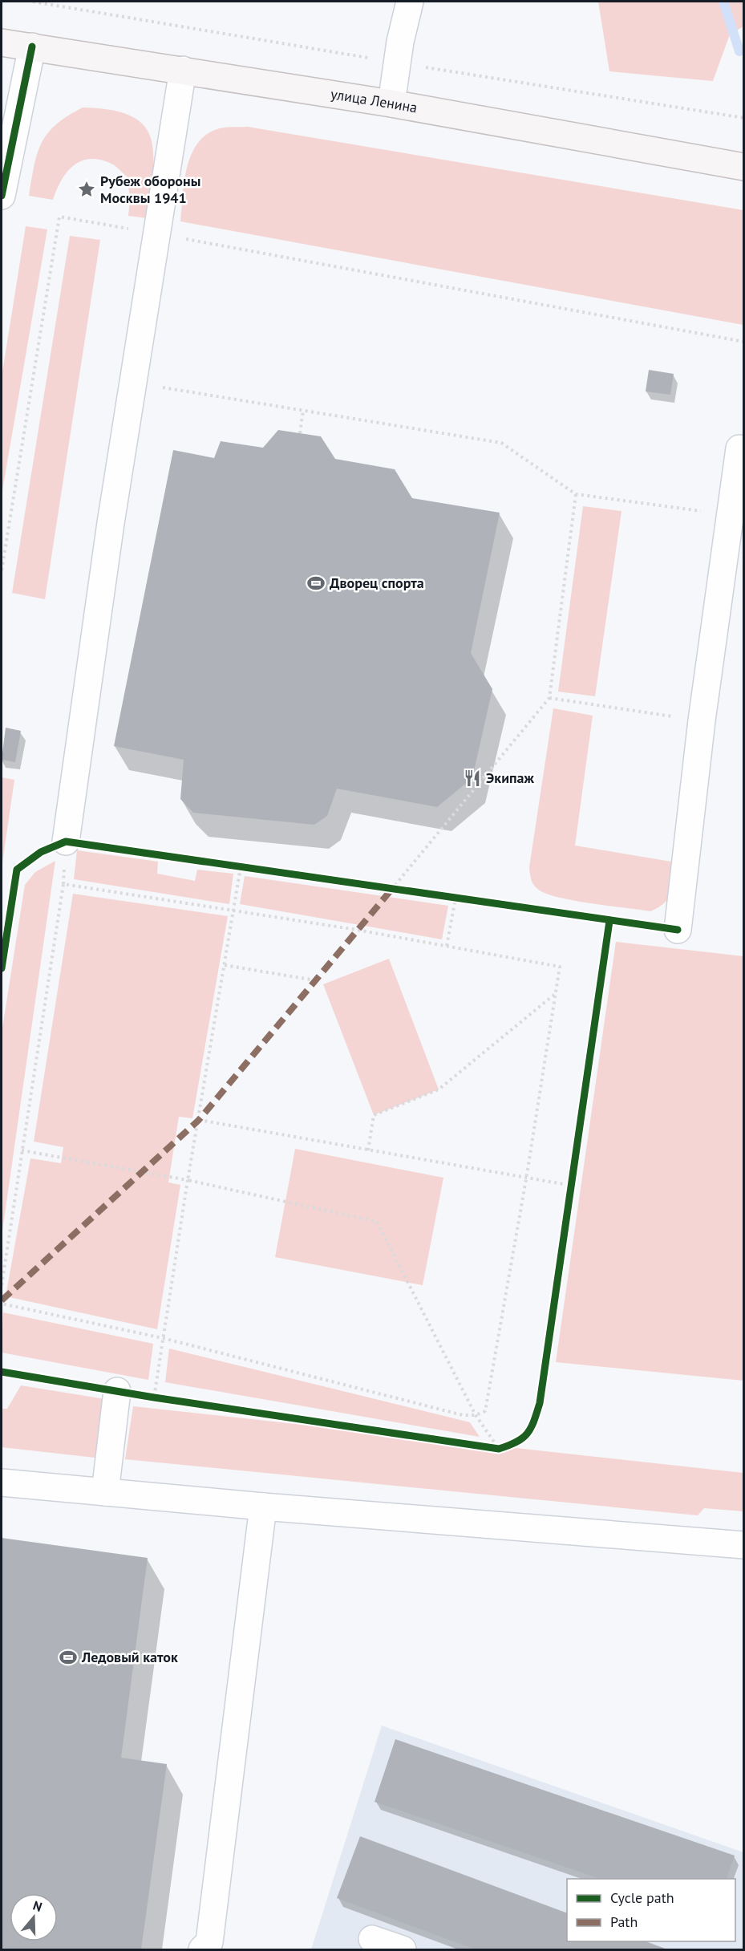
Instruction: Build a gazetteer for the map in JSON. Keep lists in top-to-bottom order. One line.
{"streets":{"main road":["улица Ленина"]},"places":{"place":["Рубеж обороны Москвы 1941"],"sports":["Дворец спорта","Ледовый каток"],"restaurant":["Экипаж"]},"legend":["Cycle path","Path"],"north":"top"}
